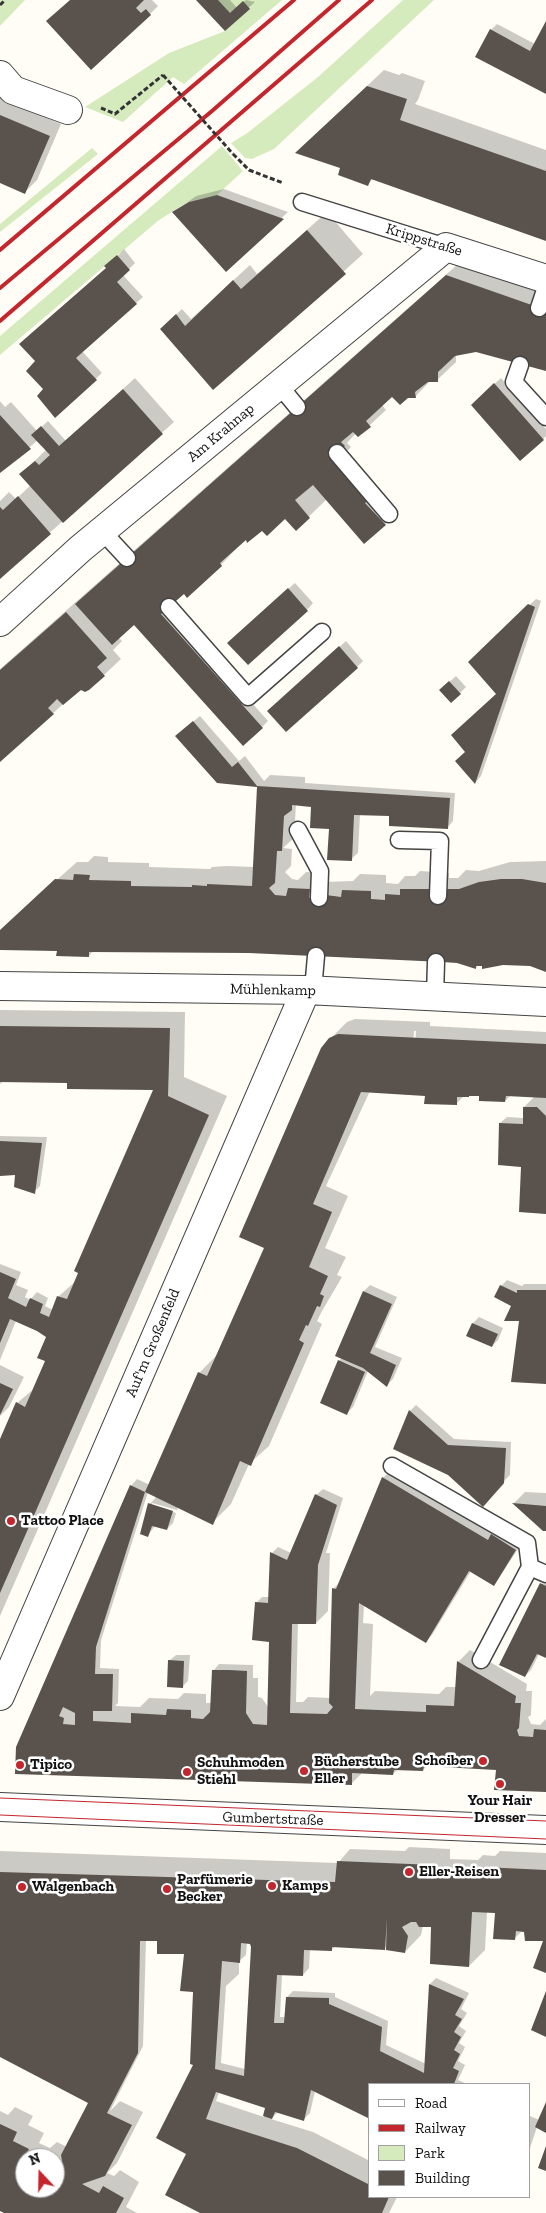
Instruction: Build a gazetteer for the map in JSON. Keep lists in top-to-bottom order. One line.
{"streets":{"street":["Krippstraße","Am Krahnap","Mühlenkamp","Auf'm Großenfeld","Gumbertstraße"]},"crossings":[["Krippstraße","Am Krahnap"],["Mühlenkamp","Auf'm Großenfeld"]],"places":["Tattoo Place","Schoiber","Tipico","Bücherstube Eller","Schuhmoden Stiehl","Your Hair Dresser","Eller-Reisen","Kamps","Walgenbach","Parfümerie Becker"],"legend":["Road","Railway","Park","Building"],"north":"top"}
